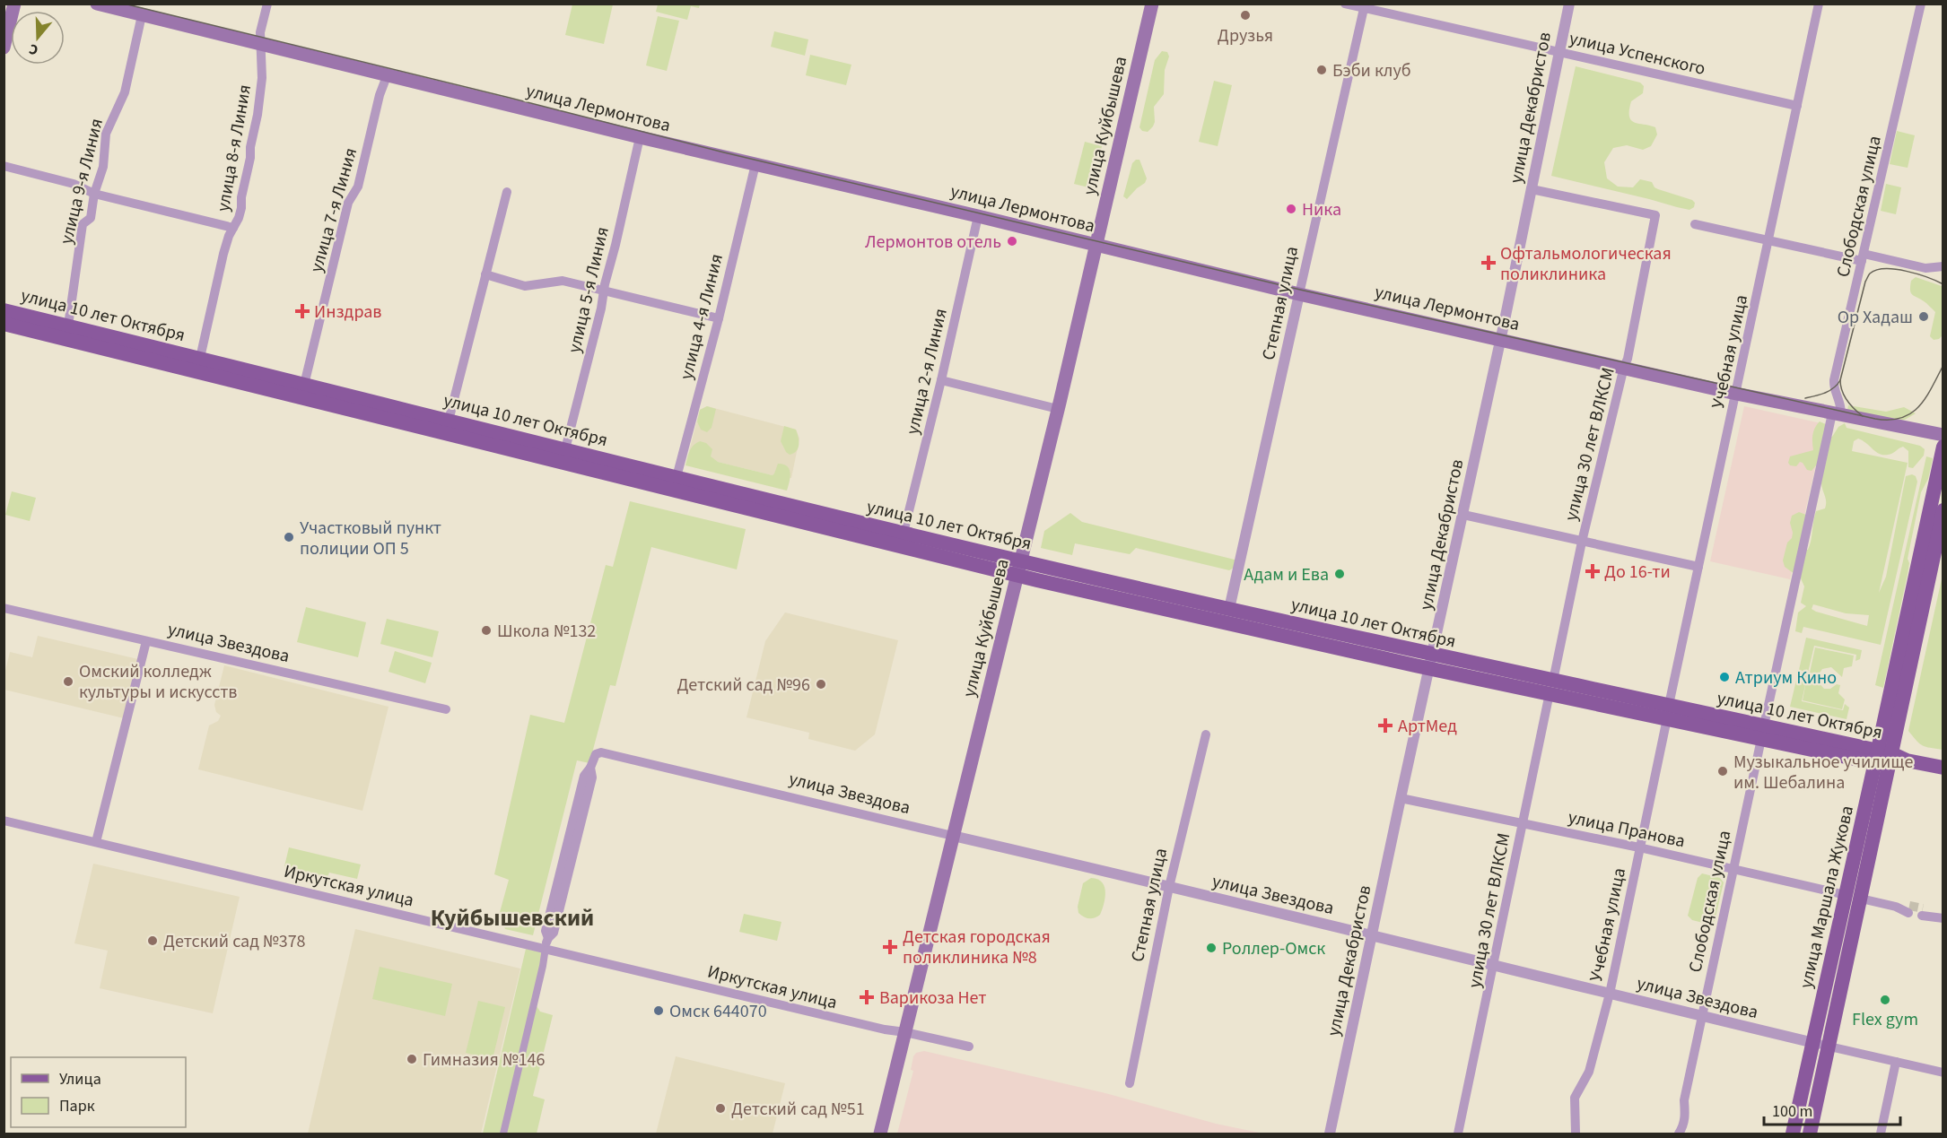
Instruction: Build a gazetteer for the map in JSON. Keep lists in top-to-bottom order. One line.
{"streets":{"main road":["улица Лермонтова","улица Куйбышева","улица 10 лет Октября","улица Маршала Жукова"],"street":["улица Успенского","улица Декабристов","улица 8-я Линия","улица 9-я Линия","Слободская улица","улица 7-я Линия","улица 5-я Линия","Степная улица","улица 4-я Линия","Учебная улица","улица 2-я Линия","улица 30 лет ВЛКСМ","улица Звездова","улица Пранова","Иркутская улица"]},"crossings":[["улица Успенского","улица Декабристов"],["улица Успенского","Степная улица"],["улица Успенского","Учебная улица"],["улица Лермонтова","улица Декабристов"],["улица Лермонтова","улица Куйбышева"],["улица Лермонтова","улица 8-я Линия"],["улица Лермонтова","улица 9-я Линия"],["улица Лермонтова","Слободская улица"],["улица Лермонтова","улица 7-я Линия"],["улица Лермонтова","улица 5-я Линия"],["улица Лермонтова","Степная улица"],["улица Лермонтова","улица 4-я Линия"],["улица Лермонтова","Учебная улица"],["улица Лермонтова","улица 2-я Линия"],["улица Лермонтова","улица 30 лет ВЛКСМ"],["улица Декабристов","улица 10 лет Октября"],["улица Декабристов","улица 30 лет ВЛКСМ"],["улица Декабристов","улица Звездова"],["улица Декабристов","улица Пранова"],["улица Куйбышева","улица 10 лет Октября"],["улица Куйбышева","улица Звездова"],["улица Куйбышева","Иркутская улица"],["улица 8-я Линия","улица 10 лет Октября"],["улица 9-я Линия","улица 10 лет Октября"],["Слободская улица","улица 10 лет Октября"],["Слободская улица","улица Звездова"],["Слободская улица","улица Пранова"],["улица 7-я Линия","улица 10 лет Октября"],["улица 5-я Линия","улица 10 лет Октября"],["Степная улица","улица 10 лет Октября"],["Степная улица","улица Звездова"],["улица 10 лет Октября","улица 4-я Линия"],["улица 10 лет Октября","Учебная улица"],["улица 10 лет Октября","улица 2-я Линия"],["улица 10 лет Октября","улица 30 лет ВЛКСМ"],["улица 10 лет Октября","улица Маршала Жукова"],["Учебная улица","улица Звездова"],["Учебная улица","улица Пранова"],["улица 30 лет ВЛКСМ","улица Звездова"],["улица 30 лет ВЛКСМ","улица Пранова"],["улица Звездова","Иркутская улица"],["улица Звездова","улица Маршала Жукова"],["улица Пранова","улица Маршала Жукова"]],"districts":["Куйбышевский"],"places":{"other":["Друзья","Бэби клуб","Ника","Лермонтов отель","Ор Хадаш","Участковый пункт полиции ОП 5","Адам и Ева","Школа №132","Атриум Кино","Омский колледж культуры и искусств","Детский сад №96","Музыкальное училище им. Шебалина","Детский сад №378","Роллер-Омск","Flex gym","Омск 644070","Гимназия №146","Детский сад №51"],"health":["Офтальмологическая поликлиника","Инздрав","До 16-ти","АртМед","Детская городская поликлиника №8","Варикоза Нет"]},"legend":["Улица","Парк"],"scale_bar":"100 m","north":"bottom"}
